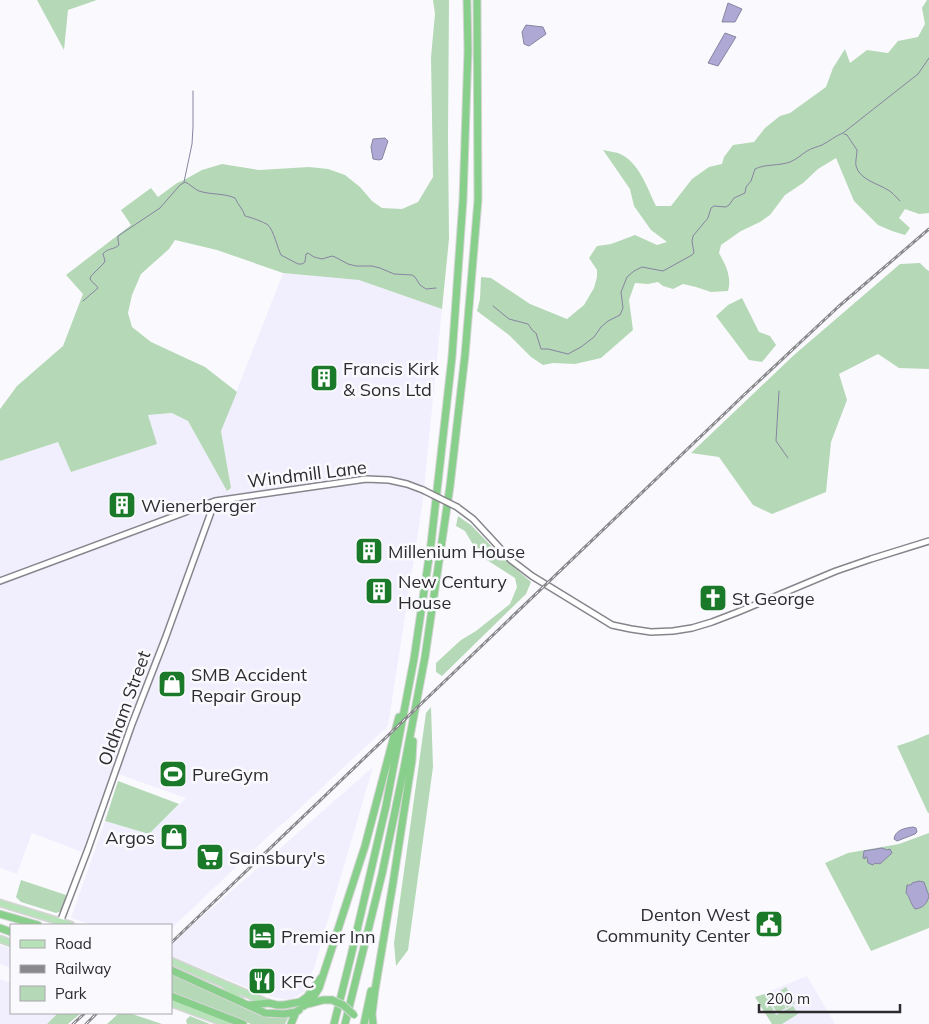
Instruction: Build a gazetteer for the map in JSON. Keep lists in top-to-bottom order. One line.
{"streets":{"street":["Windmill Lane","Oldham Street"]},"crossings":[["Windmill Lane","Oldham Street"]],"places":{"building":["Francis Kirk & Sons Ltd","Wienerberger","Millenium House","New Century House"],"church":["St George"],"shop":["SMB Accident Repair Group","Argos"],"sports":["PureGym"],"supermarket":["Sainsbury's"],"public building":["Denton West Community Center"],"hotel":["Premier Inn"],"restaurant":["KFC"]},"legend":["Road","Railway","Park"],"scale_bar":"200 m"}
